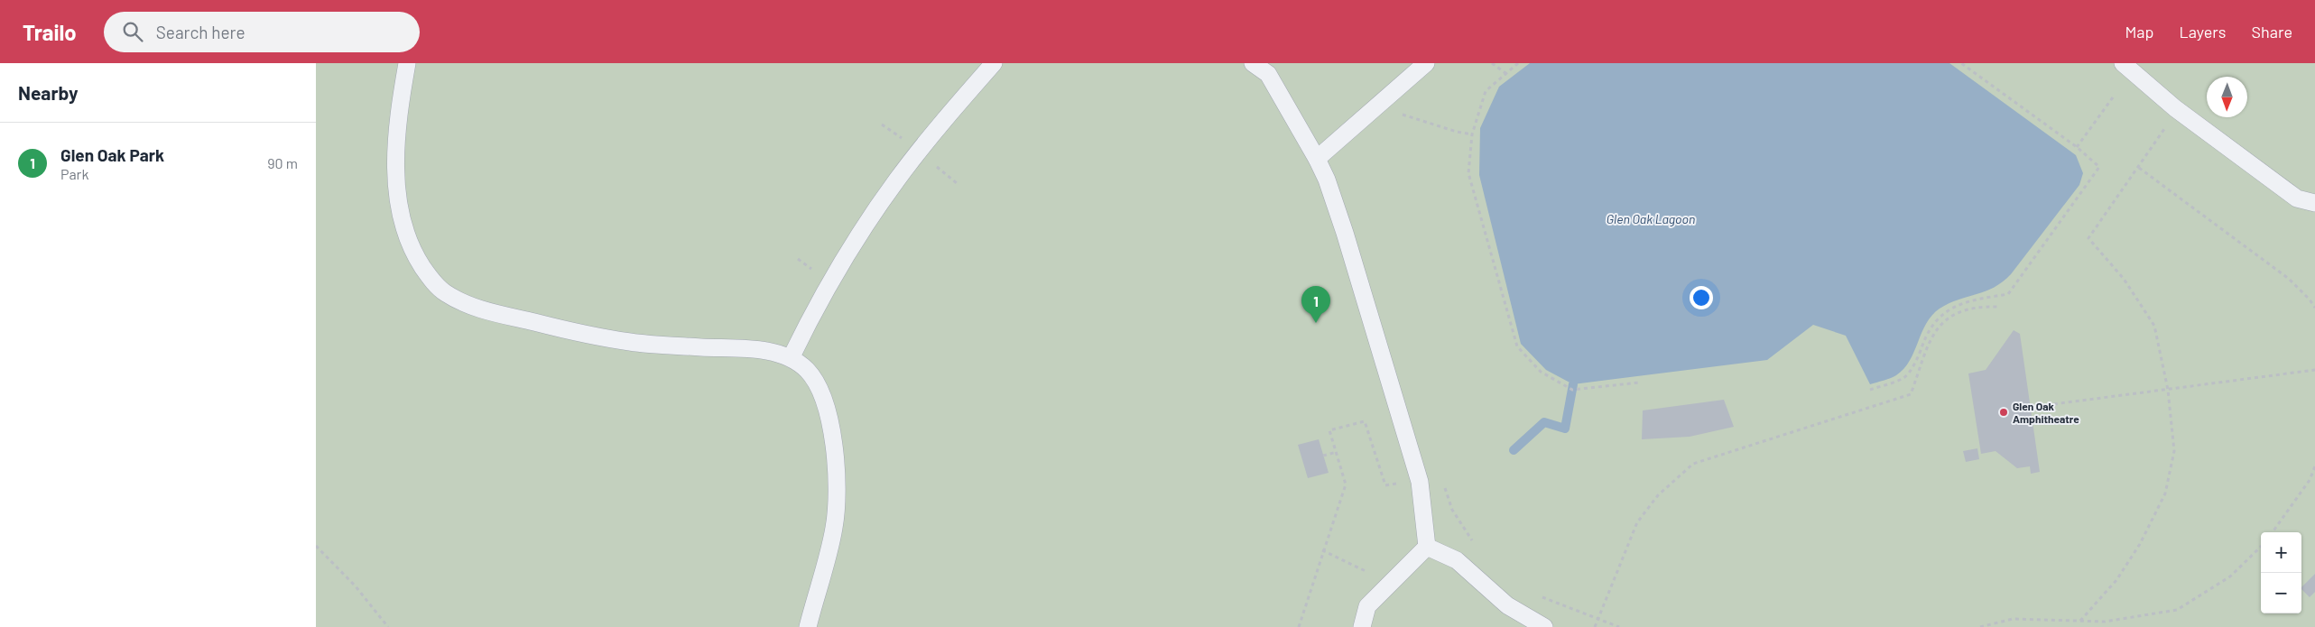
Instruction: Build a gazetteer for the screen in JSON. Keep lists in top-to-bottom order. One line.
{"water":["Glen Oak Lagoon"],"places":["Glen Oak Amphitheatre"],"north":"bottom","page":{"header":"Trailo","search":"Search here","nav":["Map","Layers","Share"],"heading":"Nearby","list":[{"mark":"1","name":"Glen Oak Park","note":"Park","value":"90 m"}],"pins":"1","map_buttons":["+","−"]}}
